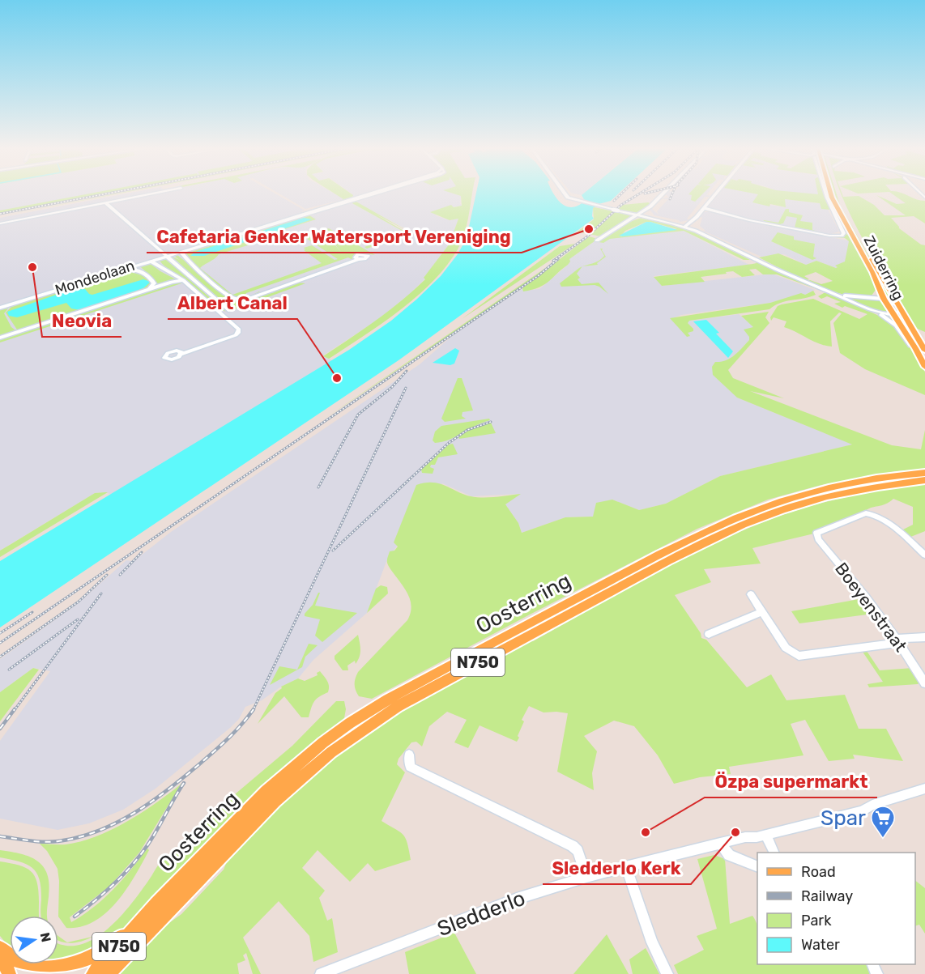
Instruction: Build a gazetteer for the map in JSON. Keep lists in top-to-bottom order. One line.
{"streets":{"main road":["Zuiderring","Oosterring","N750"],"street":["Mondeolaan","Boeyenstraat","Sledderlo"]},"places":{"other":["Cafetaria Genker Watersport Vereniging","Neovia","Albert Canal","Özpa supermarkt","Sledderlo Kerk"],"supermarket":["Spar"]},"legend":["Road","Railway","Park","Water"],"north":"right"}
